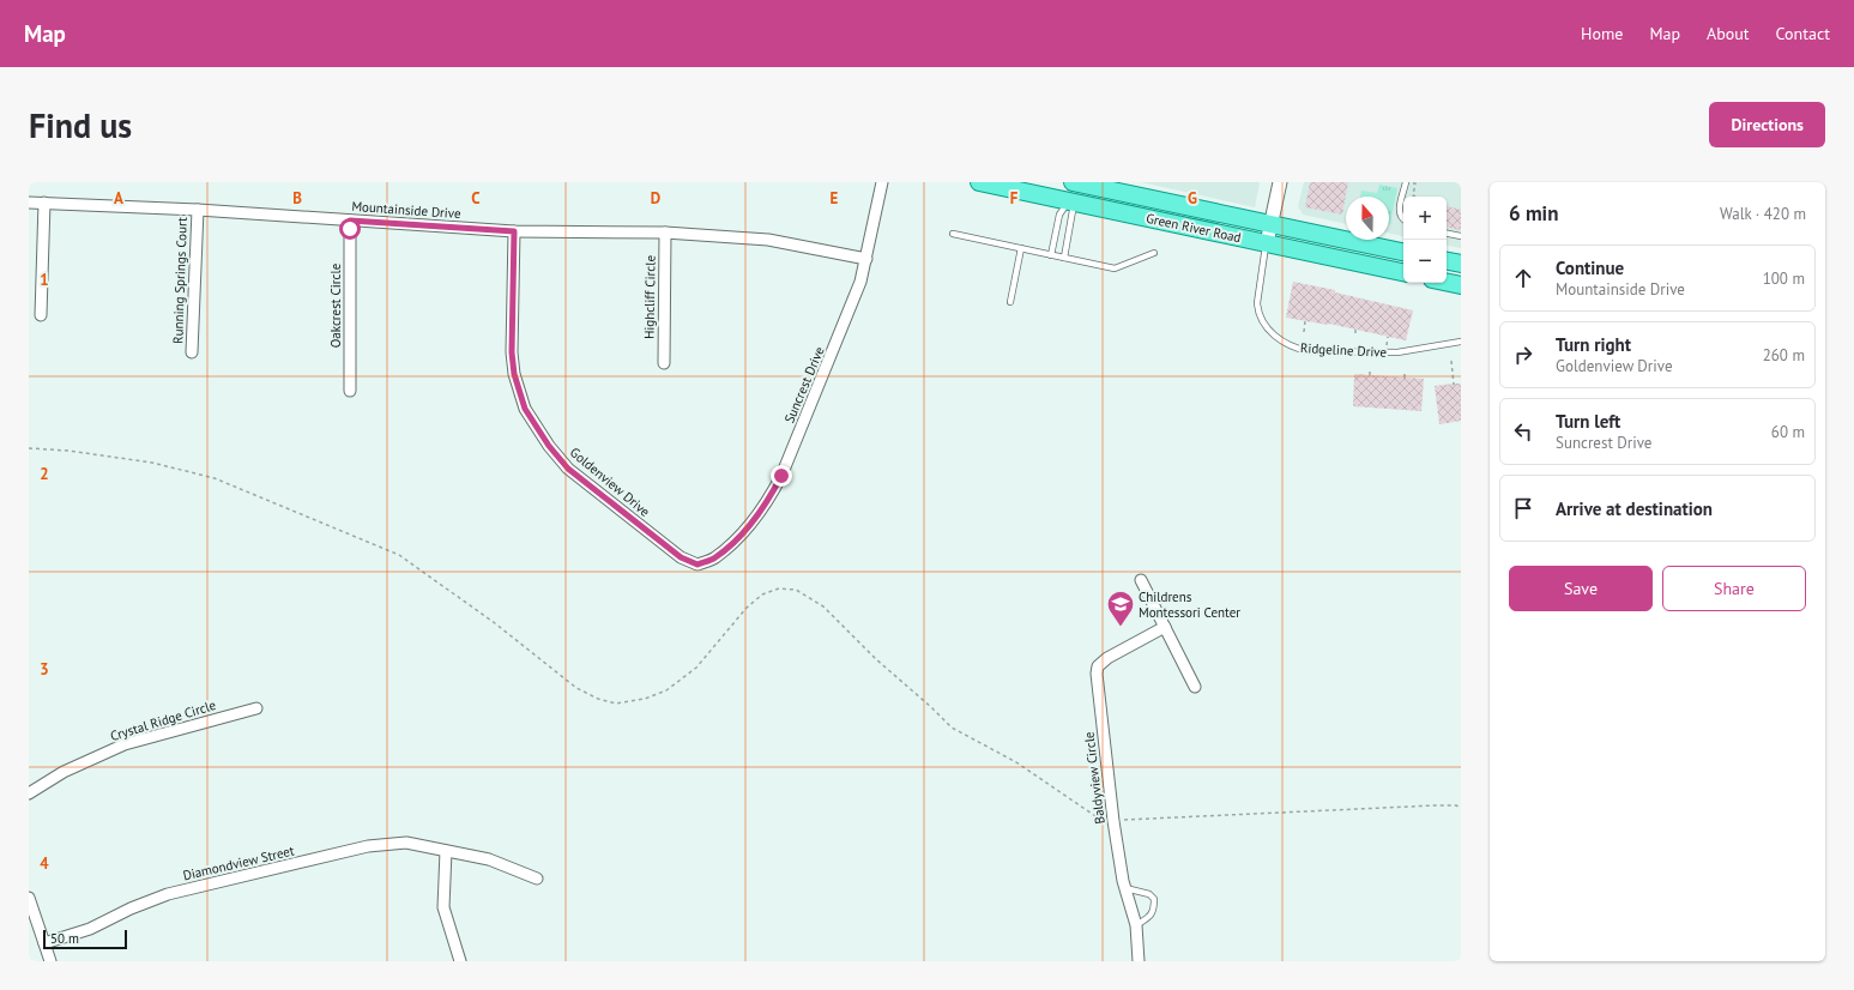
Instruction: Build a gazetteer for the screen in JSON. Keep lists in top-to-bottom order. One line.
{"streets":{"main road":["Green River Road"],"street":["Mountainside Drive","Running Springs Court","Highcliff Circle","Oakcrest Circle","Ridgeline Drive","Suncrest Drive","Goldenview Drive","Crystal Ridge Circle","Baldyview Circle","Diamondview Street"]},"crossings":[["Mountainside Drive","Running Springs Court"],["Mountainside Drive","Highcliff Circle"],["Mountainside Drive","Oakcrest Circle"],["Mountainside Drive","Suncrest Drive"],["Mountainside Drive","Goldenview Drive"],["Green River Road","Ridgeline Drive"],["Suncrest Drive","Goldenview Drive"]],"places":{"school or university":["Childrens Montessori Center"]},"scale_bar":"50 m","north":"top","page":{"header":"Map","nav":["Home","Map","About","Contact"],"buttons":["Directions",["Save","Share"]],"title":"Find us","heading":["6 min","Walk · 420 m"],"map_buttons":["+","−"],"list":[["Continue","Mountainside Drive","100 m"],["Turn right","Goldenview Drive","260 m"],["Turn left","Suncrest Drive","60 m"],"Arrive at destination"],"scale":"50 m"},"grid":{"columns":["A","B","C","D","E","F","G"],"rows":["1","2","3","4"]}}
